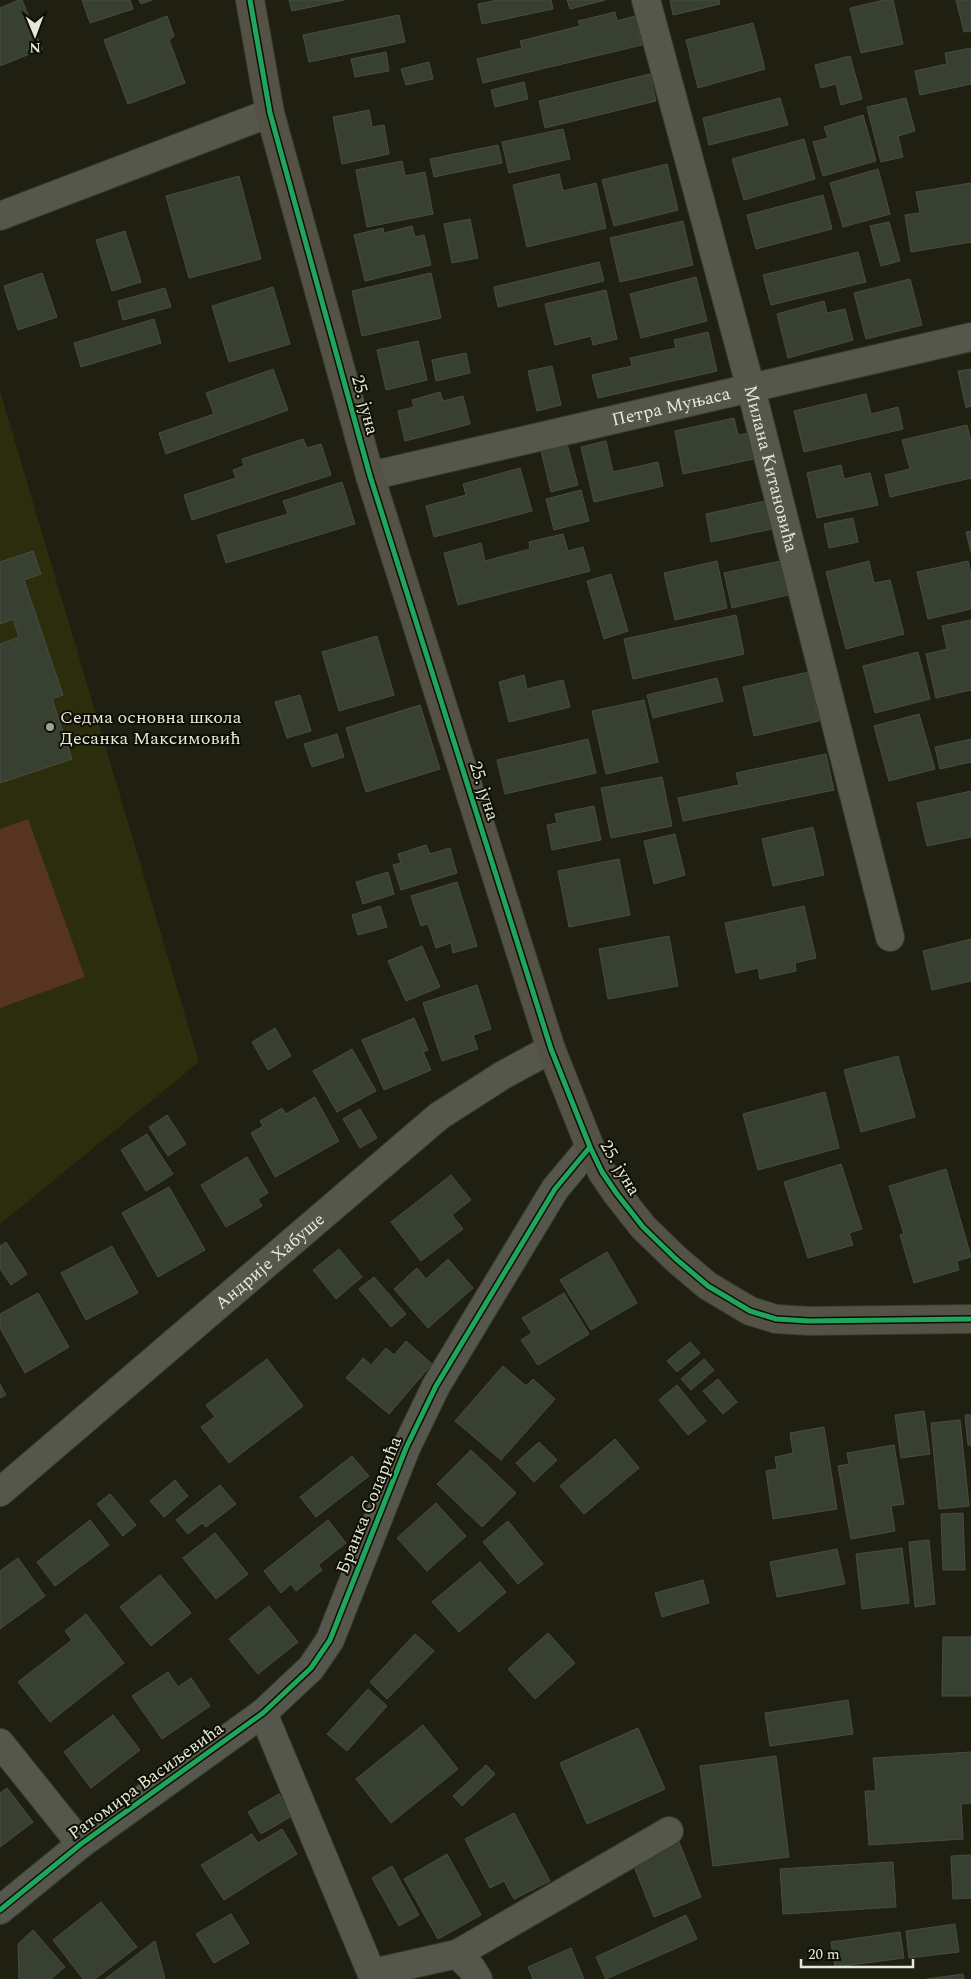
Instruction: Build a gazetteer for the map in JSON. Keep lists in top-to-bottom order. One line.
{"streets":{"street":["25. јуна","Петра Муњаса","Милана Китановића","Андрије Хабуше","Бранка Соларића","Ратомира Васиљевића"]},"crossings":[["25. јуна","Петра Муњаса"],["25. јуна","Андрије Хабуше"],["25. јуна","Бранка Соларића"],["Петра Муњаса","Милана Китановића"],["Бранка Соларића","Ратомира Васиљевића"]],"places":["Седма основна школа Десанка Максимовић"],"scale_bar":"20 m","north":"bottom"}
